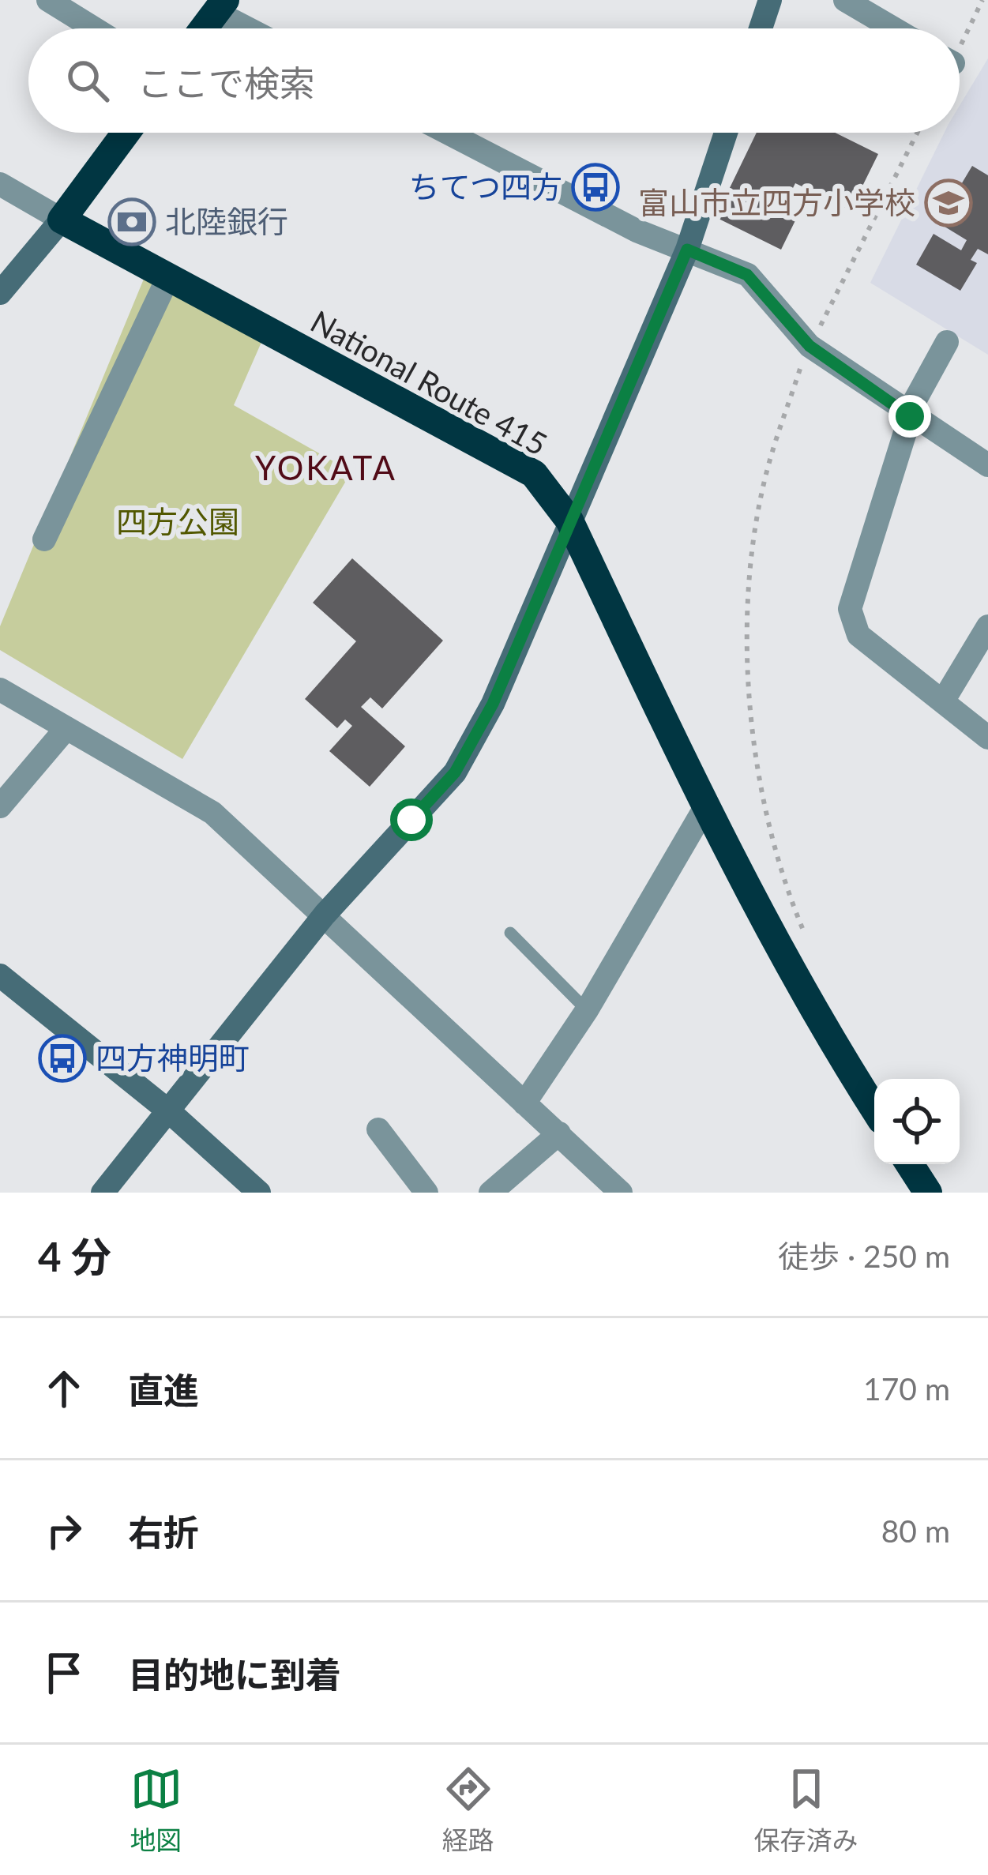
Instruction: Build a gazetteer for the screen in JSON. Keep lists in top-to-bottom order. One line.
{"streets":{"highway":["National Route 415"]},"districts":["YOKATA"],"parks":["四方公園"],"places":{"bus stop":["ちてつ四方","四方神明町"],"school or university":["富山市立四方小学校"],"bank":["北陸銀行"]},"page":{"search":"ここで検索","heading":["4 分","徒歩 · 250 m"],"list":[["直進","170 m"],["右折","80 m"],"目的地に到着"],"nav":["地図","経路","保存済み"]}}
